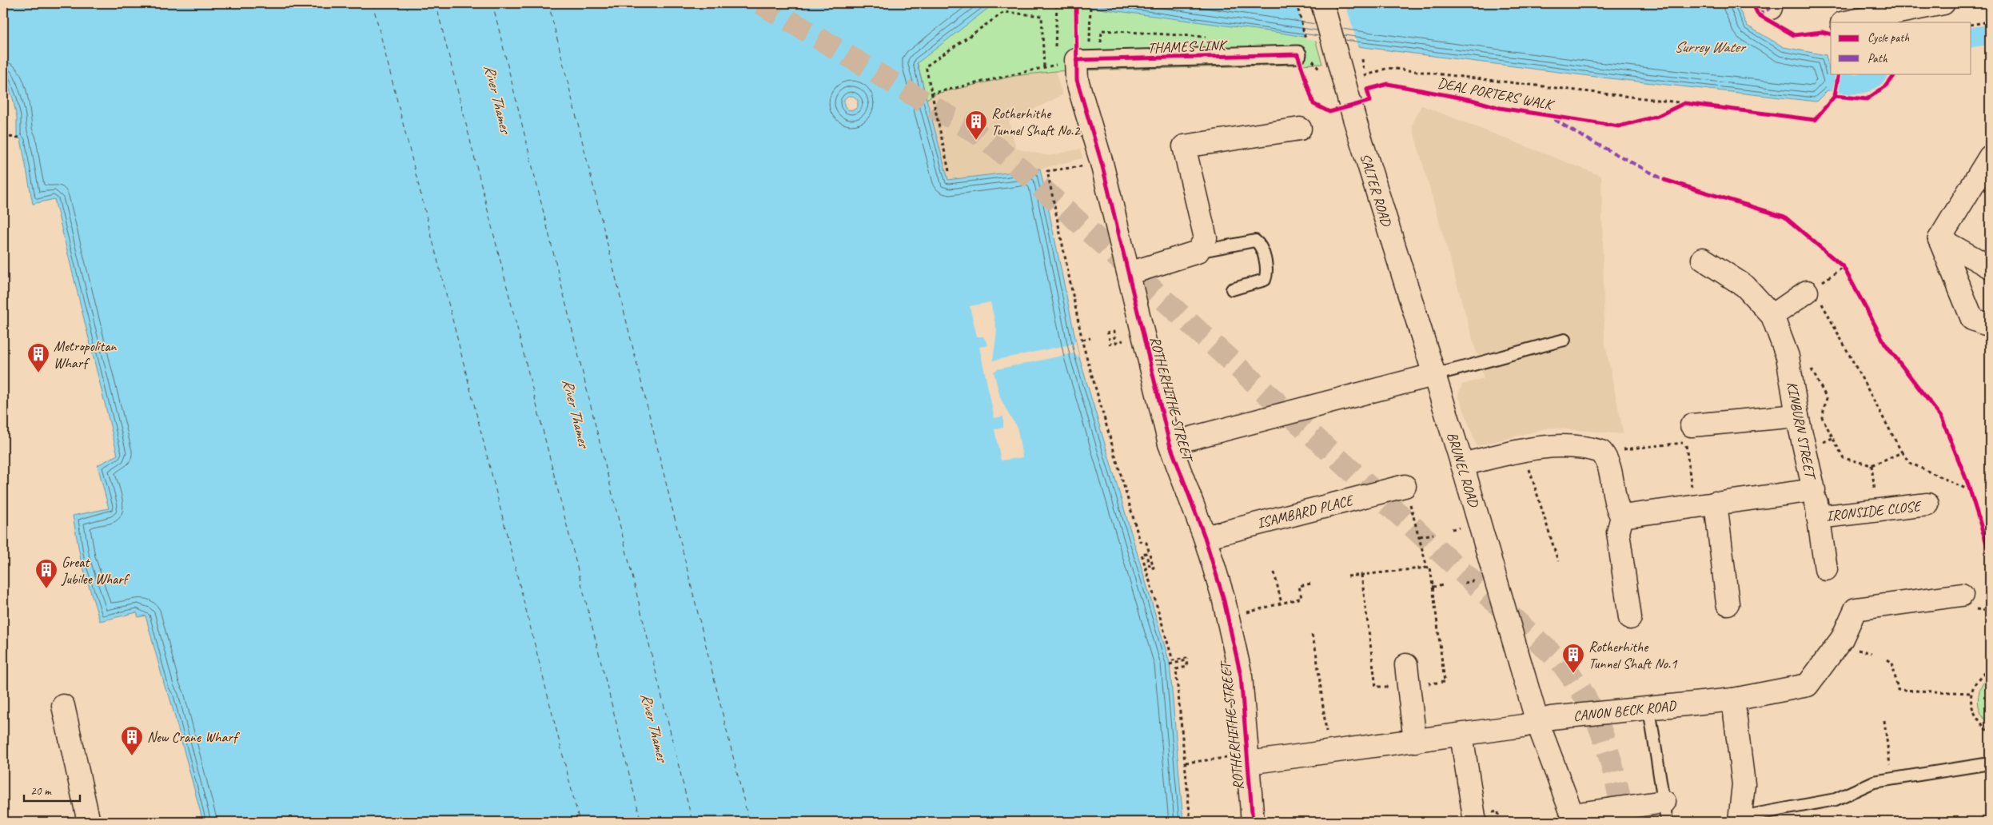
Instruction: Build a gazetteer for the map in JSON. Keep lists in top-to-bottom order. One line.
{"streets":{"street":["THAMES LINK","SALTER ROAD","ROTHERHITHE STREET","KINBURN STREET","BRUNEL ROAD","IRONSIDE CLOSE","ISAMBARD PLACE","CANON BECK ROAD"],"cycle path":["DEAL PORTERS WALK"]},"crossings":[["THAMES LINK","ROTHERHITHE STREET"],["SALTER ROAD","BRUNEL ROAD"],["ROTHERHITHE STREET","ISAMBARD PLACE"],["ROTHERHITHE STREET","CANON BECK ROAD"],["BRUNEL ROAD","CANON BECK ROAD"]],"water":["Surrey Water","River Thames"],"places":{"building":["Rotherhithe Tunnel Shaft No.2","Metropolitan Wharf","Great Jubilee Wharf","Rotherhithe Tunnel Shaft No.1","New Crane Wharf"]},"legend":["Cycle path","Path"],"scale_bar":"20 m"}
